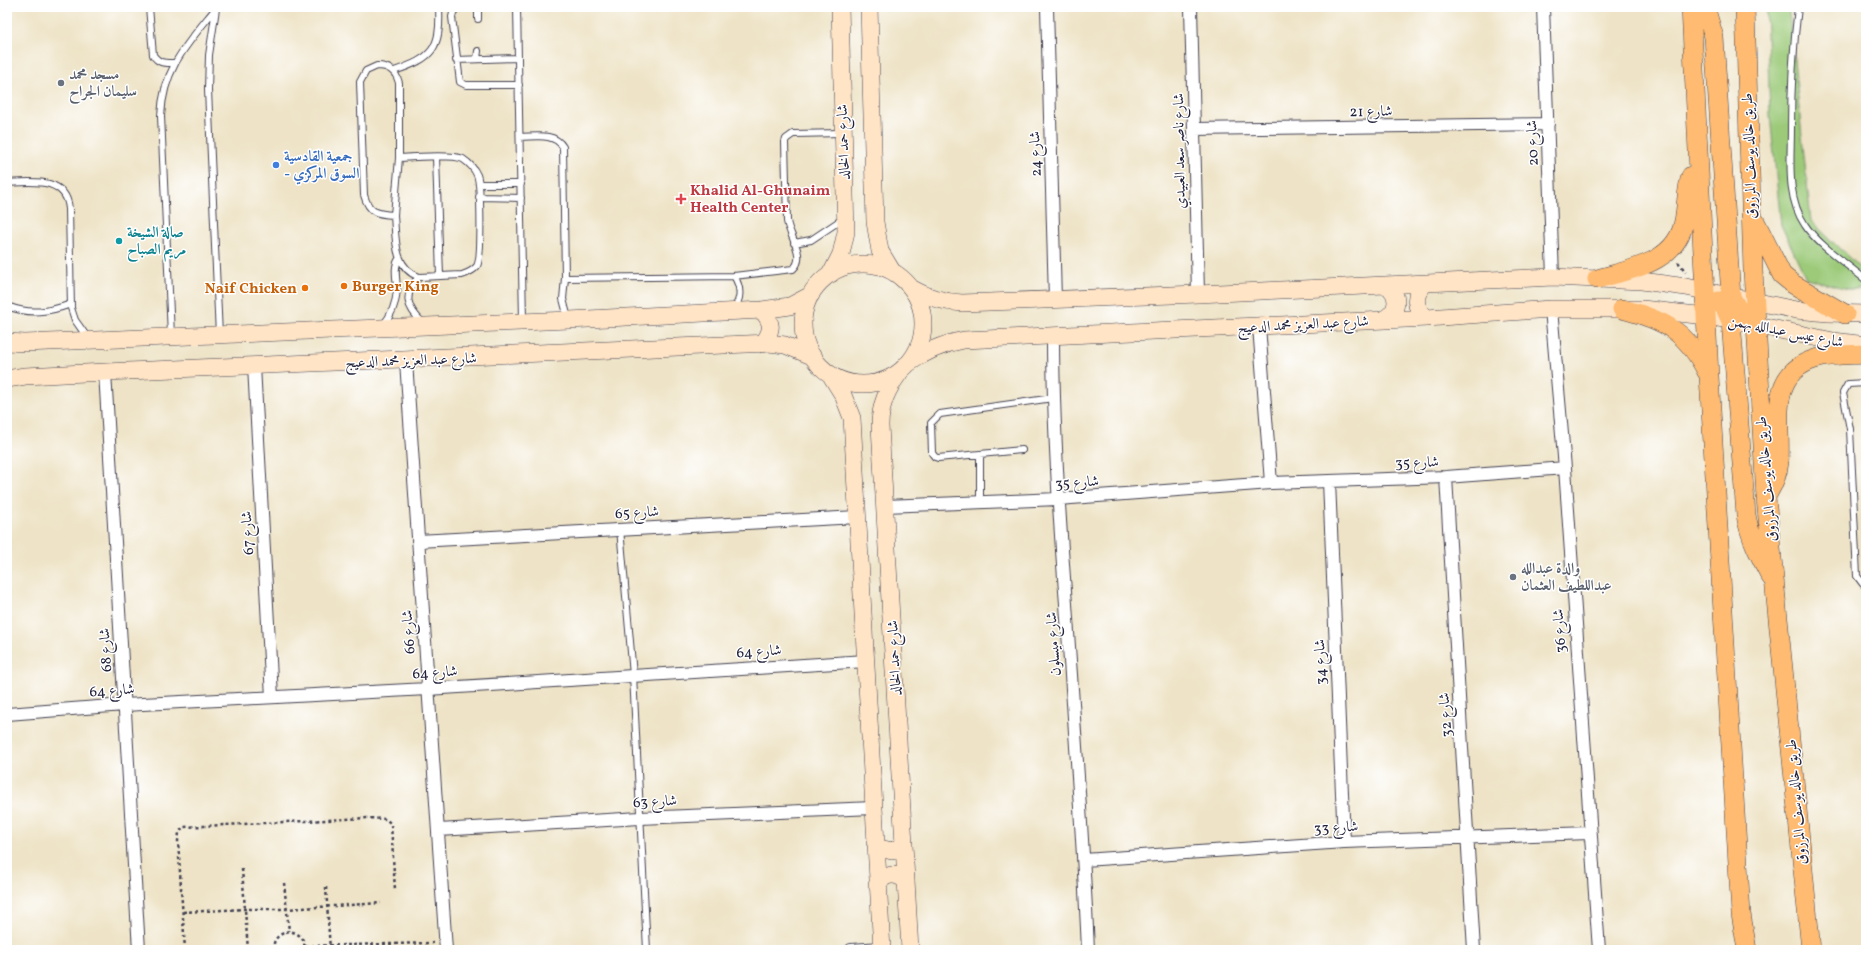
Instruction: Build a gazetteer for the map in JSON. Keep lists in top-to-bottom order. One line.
{"streets":{"main road":["طريق خالد يوسف المرزوق"],"street":["شارع 21","شارع حمد الخالد","شارع 20","شارع ناصر سعد العبيدي","شارع 24","شارع عبد العزيز محمد الدعيج","شارع عيس عبدالله بهمن","شارع 35","شارع 65","شارع 67","شارع 36","شارع 66","شارع ميسلون","شارع 68","شارع 64","شارع 34","شارع 32","شارع 63","شارع 33"]},"crossings":[["شارع 21","شارع 20"],["شارع 21","شارع ناصر سعد العبيدي"],["شارع حمد الخالد","شارع عبد العزيز محمد الدعيج"],["شارع حمد الخالد","شارع 35"],["شارع حمد الخالد","شارع 65"],["شارع حمد الخالد","شارع 64"],["شارع حمد الخالد","شارع 63"],["طريق خالد يوسف المرزوق","شارع عيس عبدالله بهمن"],["شارع عبد العزيز محمد الدعيج","شارع عيس عبدالله بهمن"],["شارع عبد العزيز محمد الدعيج","شارع 67"],["شارع عبد العزيز محمد الدعيج","شارع 36"],["شارع عبد العزيز محمد الدعيج","شارع 66"],["شارع عبد العزيز محمد الدعيج","شارع ميسلون"],["شارع عبد العزيز محمد الدعيج","شارع 68"],["شارع 35","شارع 36"],["شارع 35","شارع ميسلون"],["شارع 35","شارع 34"],["شارع 35","شارع 32"],["شارع 65","شارع 66"],["شارع 67","شارع 64"],["شارع 36","شارع 33"],["شارع 66","شارع 64"],["شارع 66","شارع 63"],["شارع ميسلون","شارع 33"],["شارع 68","شارع 64"],["شارع 34","شارع 33"],["شارع 32","شارع 33"]],"places":{"other":["مسجد محمد سليمان الجراح","جمعية القادسية - السوق المركزي","صالة الشيخة مريم الصباح","Burger King","Naif Chicken","والدة عبدالله عبداللطيف العثمان"],"health":["Khalid Al-Ghunaim Health Center"]}}
